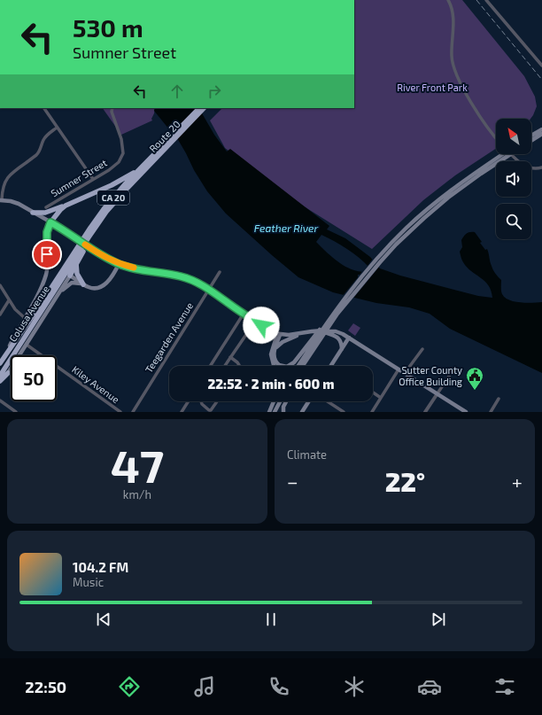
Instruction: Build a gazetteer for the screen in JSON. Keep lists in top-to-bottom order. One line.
{"streets":{"highway":["Route 20","CA 20","Colusa Avenue"],"street":["Sumner Street","Teegarden Avenue","Kiley Avenue"]},"crossings":[["Route 20","CA 20"],["Colusa Avenue","Kiley Avenue"]],"water":["Feather River"],"parks":["River Front Park"],"places":{"public building":["Sutter County Office Building"]},"north":"top left","page":{"turn":["530 m","Sumner Street"],"limit":"50","trip":"22:52 · 2 min · 600 m","tile":[["47","km/h"],"Climate"],"heat":["−","22°","+"],"song":["104.2 FM","Music"],"tabs":"22:50"}}
